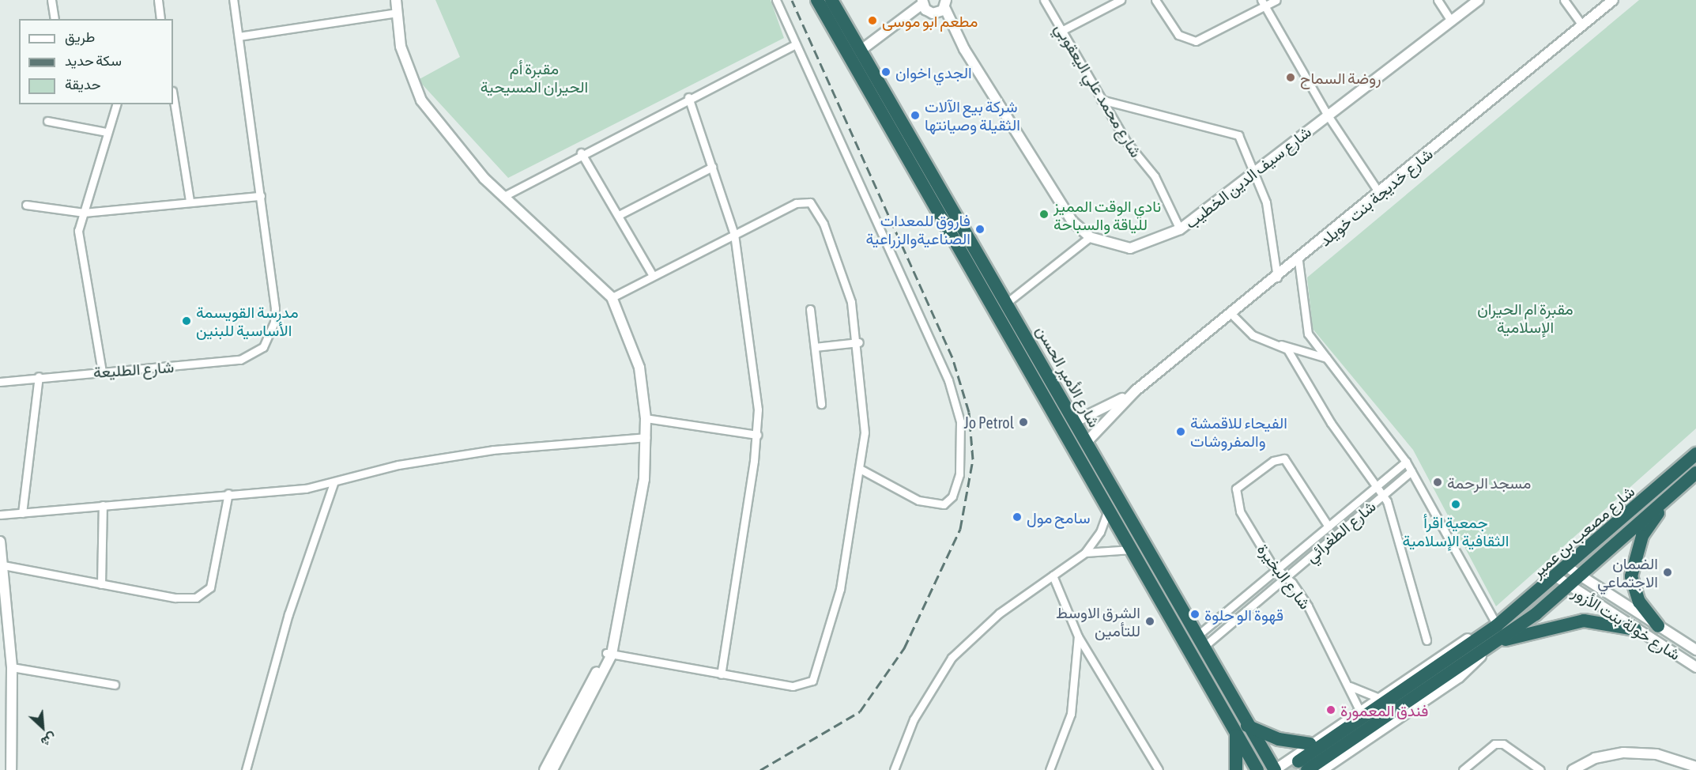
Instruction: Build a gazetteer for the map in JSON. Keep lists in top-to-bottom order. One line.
{"streets":{"highway":["شارع الأمير الحسن","شارع مصعب بن عمير"],"street":["شارع محمد علي اليعقوبي","شارع سيف الدين الخطيب","شارع خديجة بنت خويلد","شارع الطليعة","شارع الطغرائي","شارع البخيرة","شارع خولة بنت الأزور"]},"crossings":[["شارع محمد علي اليعقوبي","شارع سيف الدين الخطيب"],["شارع خديجة بنت خويلد","شارع الأمير الحسن"],["شارع الأمير الحسن","شارع الطغرائي"],["شارع الأمير الحسن","شارع مصعب بن عمير"],["شارع الطغرائي","شارع البخيرة"],["شارع مصعب بن عمير","شارع البخيرة"],["شارع مصعب بن عمير","شارع خولة بنت الأزور"]],"parks":["مقبرة أم الحيران المسيحية","مقبرة ام الحيران الإسلامية"],"places":["مطعم ابو موسى","الجدي اخوان","روضة السماح","شركة بيع الآلات الثقيلة وصيانتها","نادي الوقت المميز للياقة والسباحة","فاروق للمعدات الصناعيةوالزراعية","مدرسة القويسمة الأساسية للبنين","Jo Petrol","الفيحاء للاقمشة والمفروشات","مسجد الرحمة","جمعية اقرأ الثقافية الإسلامية","سامح مول","الضمان الاجتماعي","قهوة الو حلوة","الشرق الاوسط للتأمين","فندق المعمورة"],"legend":["طريق","سكة حديد","حديقة"],"north":"bottom right"}
